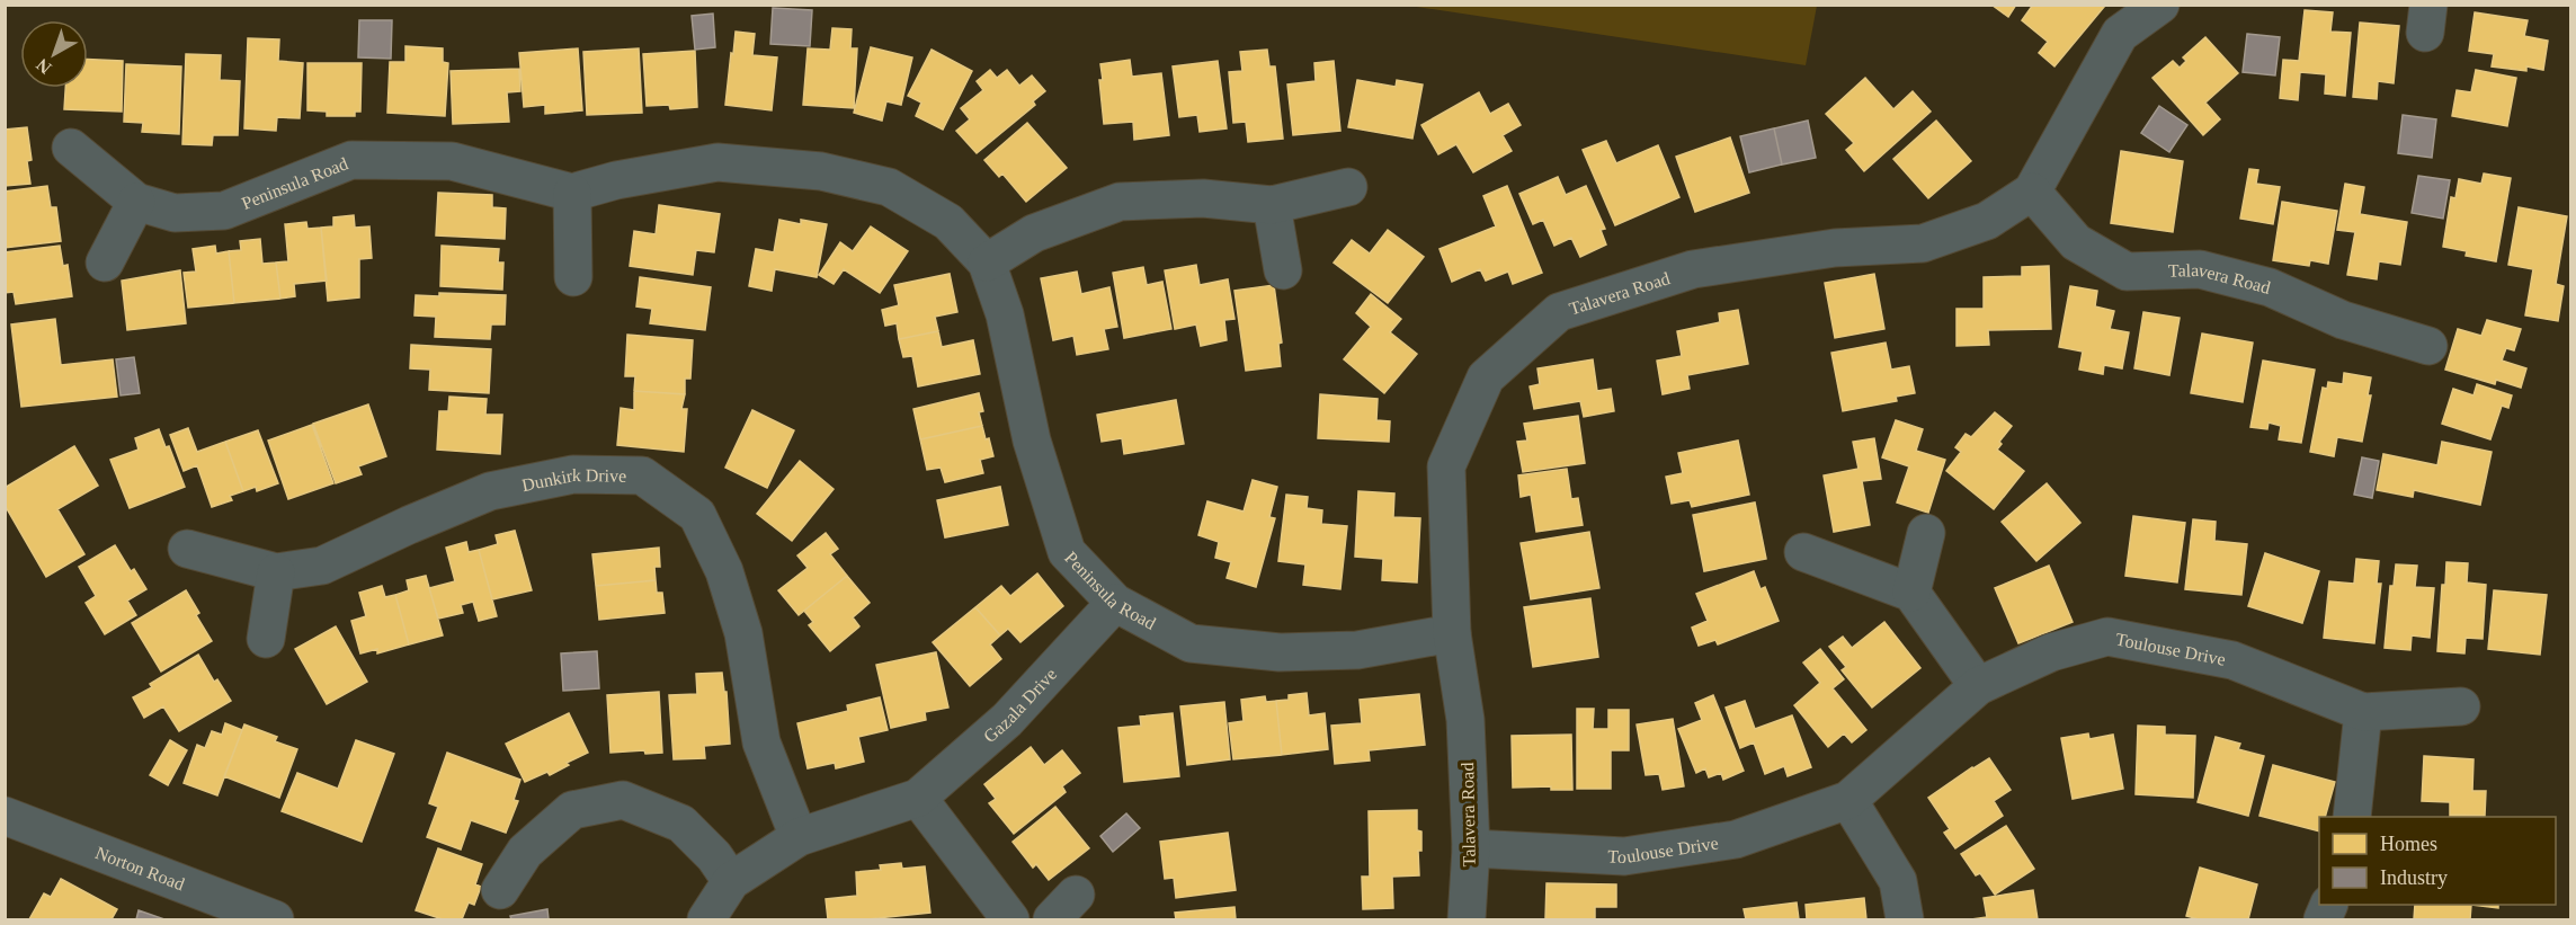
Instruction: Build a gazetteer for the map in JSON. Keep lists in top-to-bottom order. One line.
{"streets":{"street":["Peninsula Road","Talavera Road","Dunkirk Drive","Toulouse Drive","Gazala Drive","Norton Road"]},"crossings":[["Peninsula Road","Talavera Road"],["Peninsula Road","Gazala Drive"],["Talavera Road","Toulouse Drive"],["Dunkirk Drive","Gazala Drive"]],"legend":["Homes","Industry"],"north":"bottom left"}
